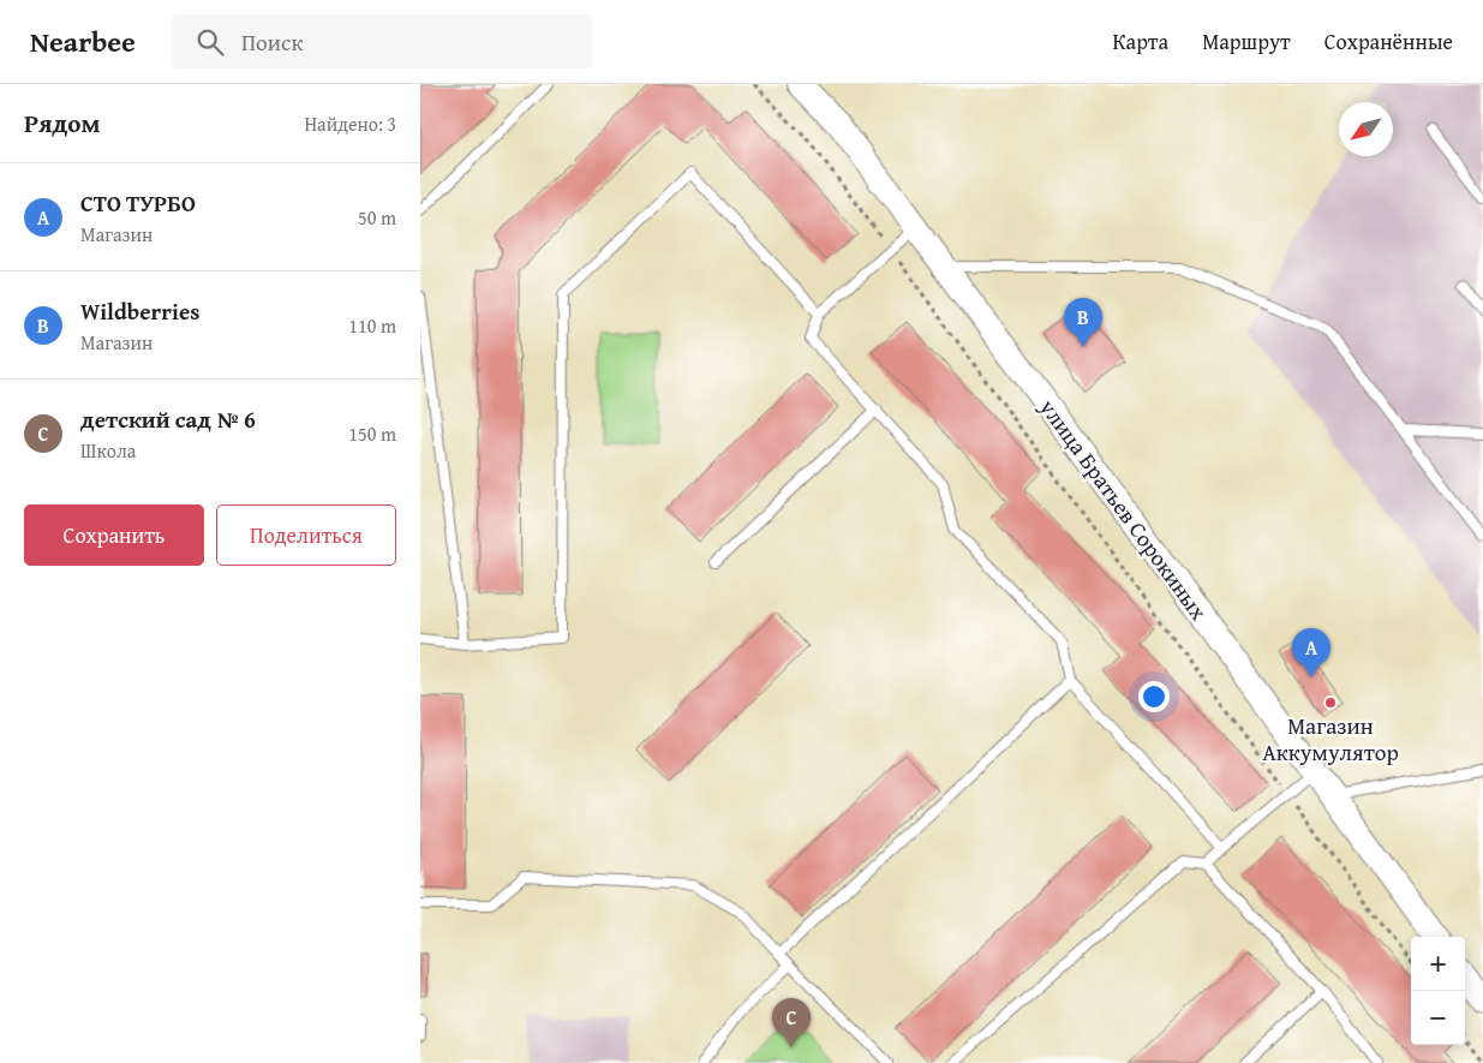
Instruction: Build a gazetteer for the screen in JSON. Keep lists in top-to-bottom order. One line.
{"streets":{"street":["улица Братьев Сорокиных"]},"places":["Магазин Аккумулятор"],"north":"bottom left","page":{"header":"Nearbee","search":"Поиск","nav":["Карта","Маршрут","Сохранённые"],"heading":["Рядом","Найдено: 3"],"list":[{"mark":"A","name":"СТО ТУРБО","note":"Магазин","value":"50 m"},{"mark":"B","name":"Wildberries","note":"Магазин","value":"110 m"},{"mark":"C","name":"детский сад № 6","note":"Школа","value":"150 m"}],"pins":["B","A","C"],"buttons":["Сохранить","Поделиться"],"map_buttons":["+","−"]}}
